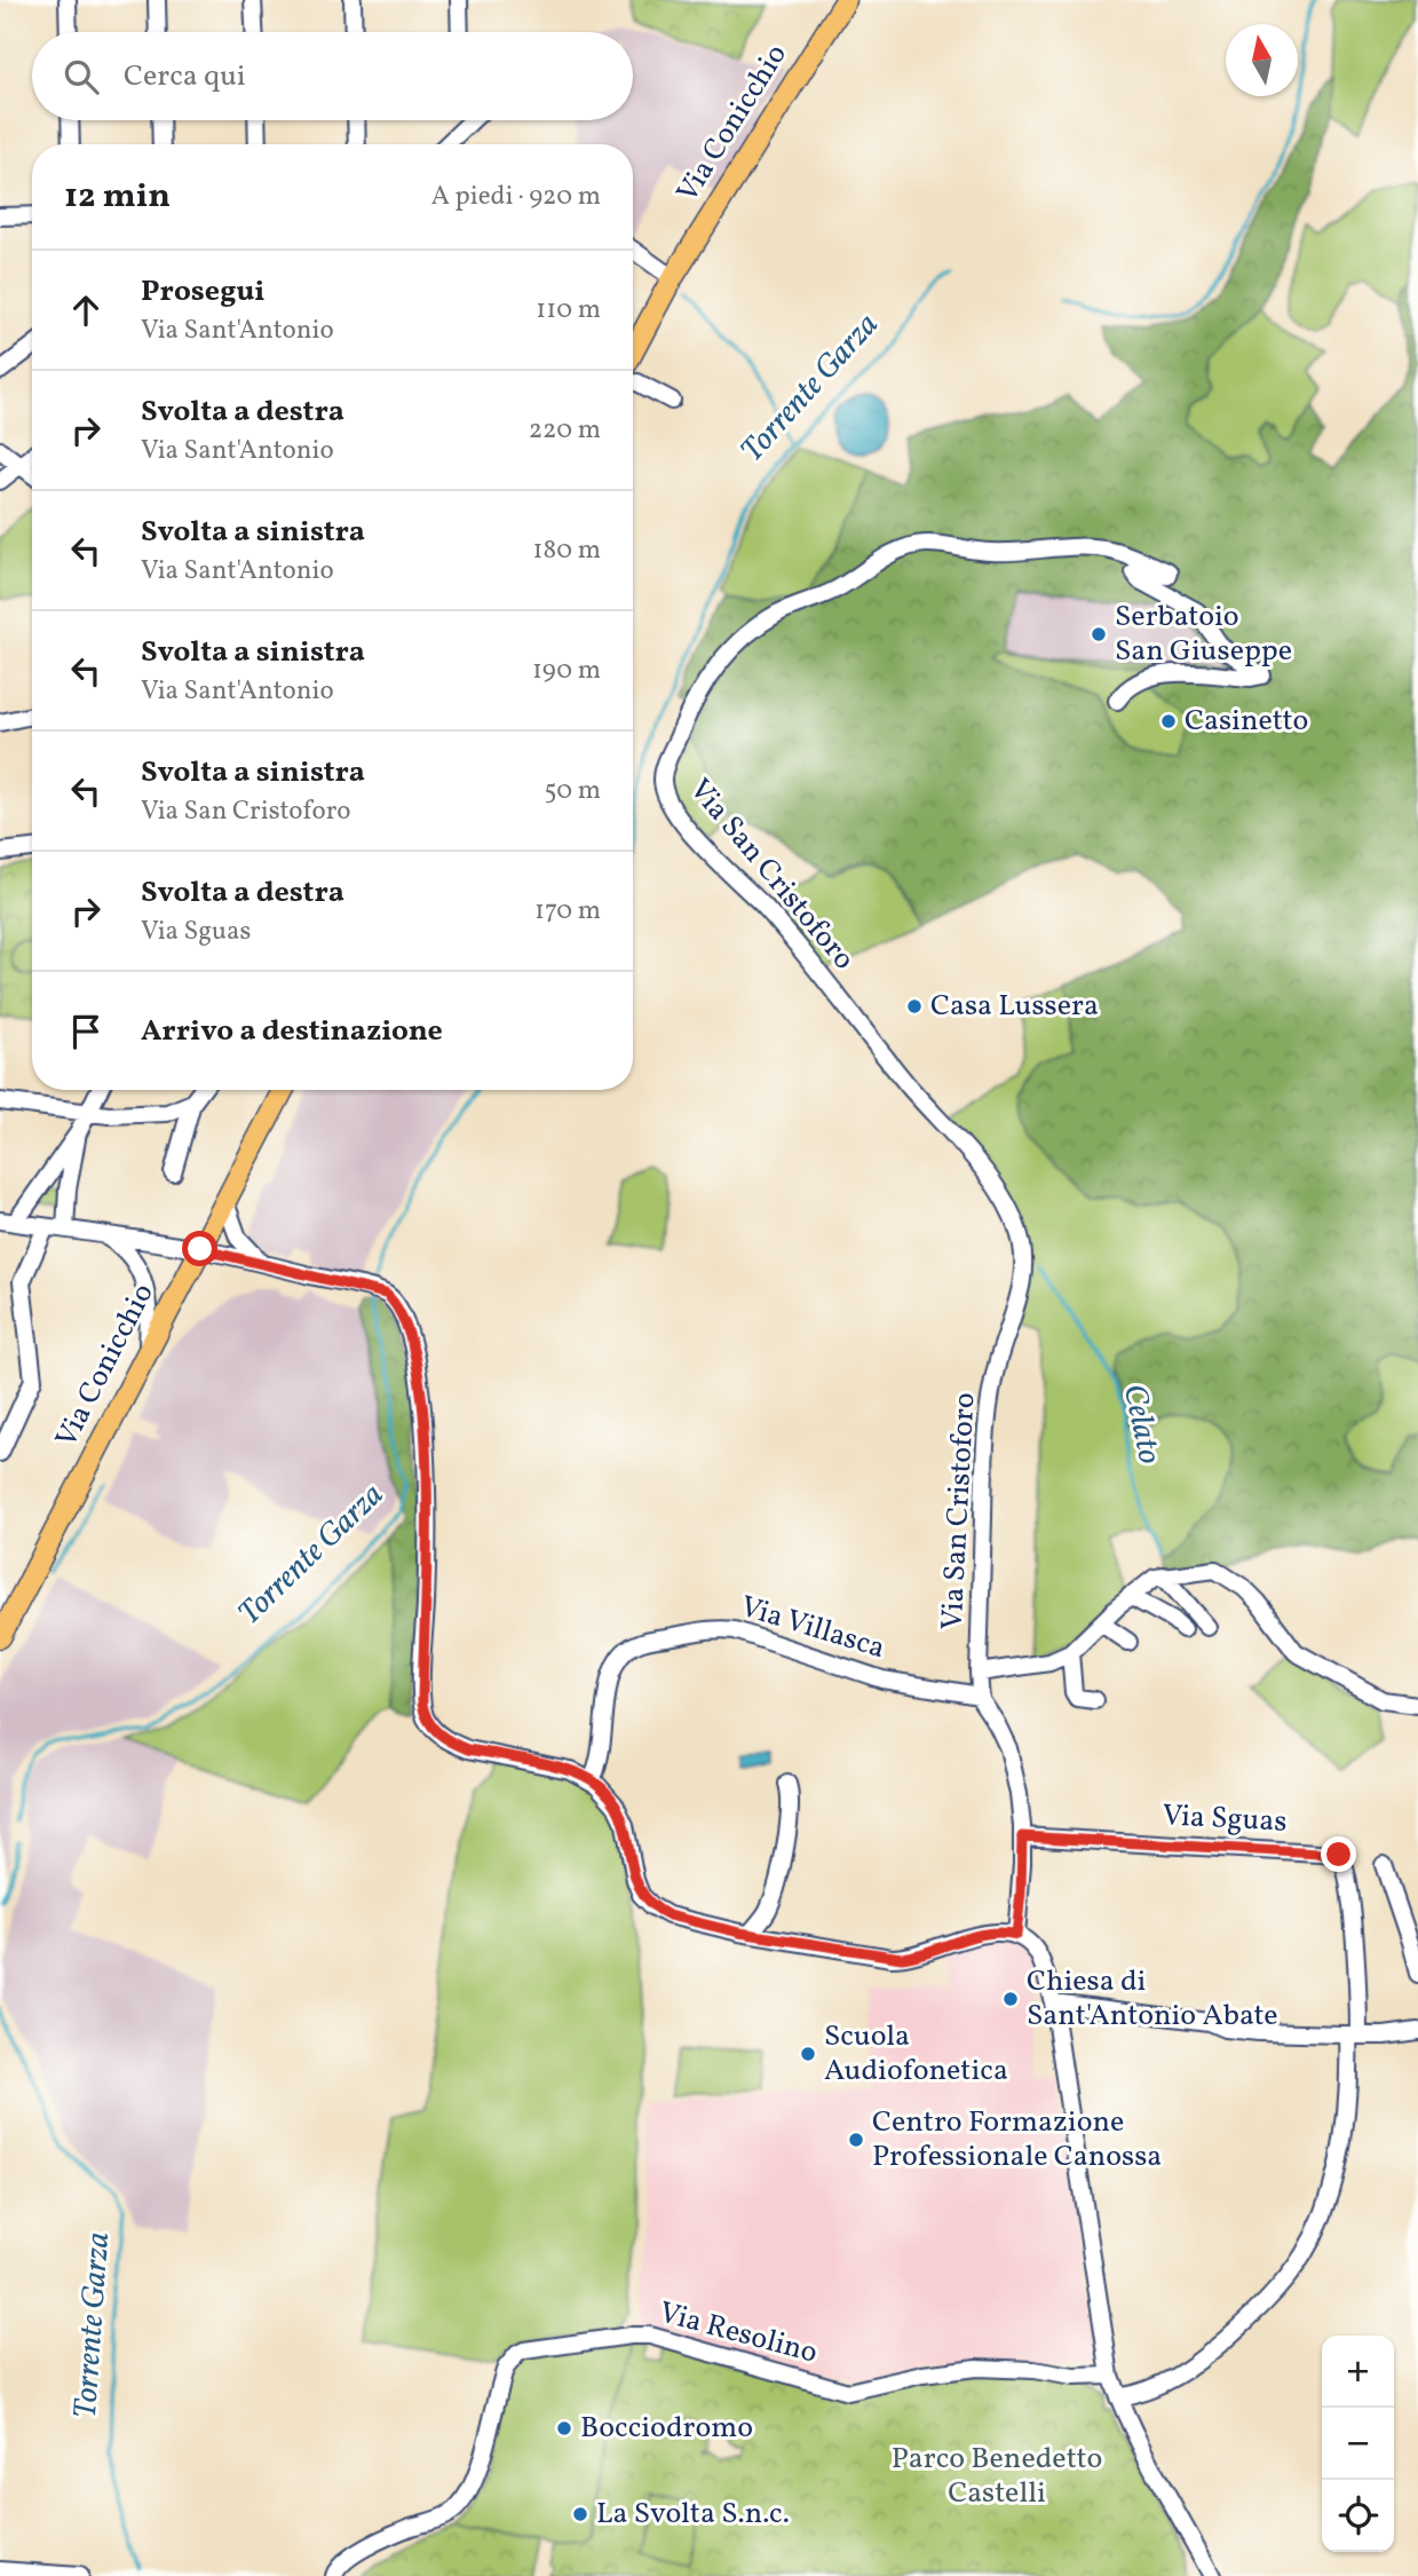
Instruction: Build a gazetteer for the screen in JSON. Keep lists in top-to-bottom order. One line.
{"streets":{"main road":["Via Conicchio"],"street":["Via San Cristoforo","Via Villasca","Via Sguas","Via Resolino"]},"crossings":[["Via San Cristoforo","Via Villasca"],["Via San Cristoforo","Via Sguas"]],"water":["Torrente Garza","Celato"],"parks":["Parco Benedetto Castelli"],"places":["Serbatoio San Giuseppe","Casinetto","Casa Lussera","Chiesa di Sant'Antonio Abate","Scuola Audiofonetica","Centro Formazione Professionale Canossa","Bocciodromo","La Svolta S.n.c."],"north":"top","page":{"search":"Cerca qui","heading":["12 min","A piedi · 920 m"],"list":[["Prosegui","Via Sant'Antonio","110 m"],["Svolta a destra","Via Sant'Antonio","220 m"],["Svolta a sinistra","Via Sant'Antonio","180 m"],["Svolta a sinistra","Via Sant'Antonio","190 m"],["Svolta a sinistra","Via San Cristoforo","50 m"],["Svolta a destra","Via Sguas","170 m"],"Arrivo a destinazione"],"map_buttons":["+","−"]}}
